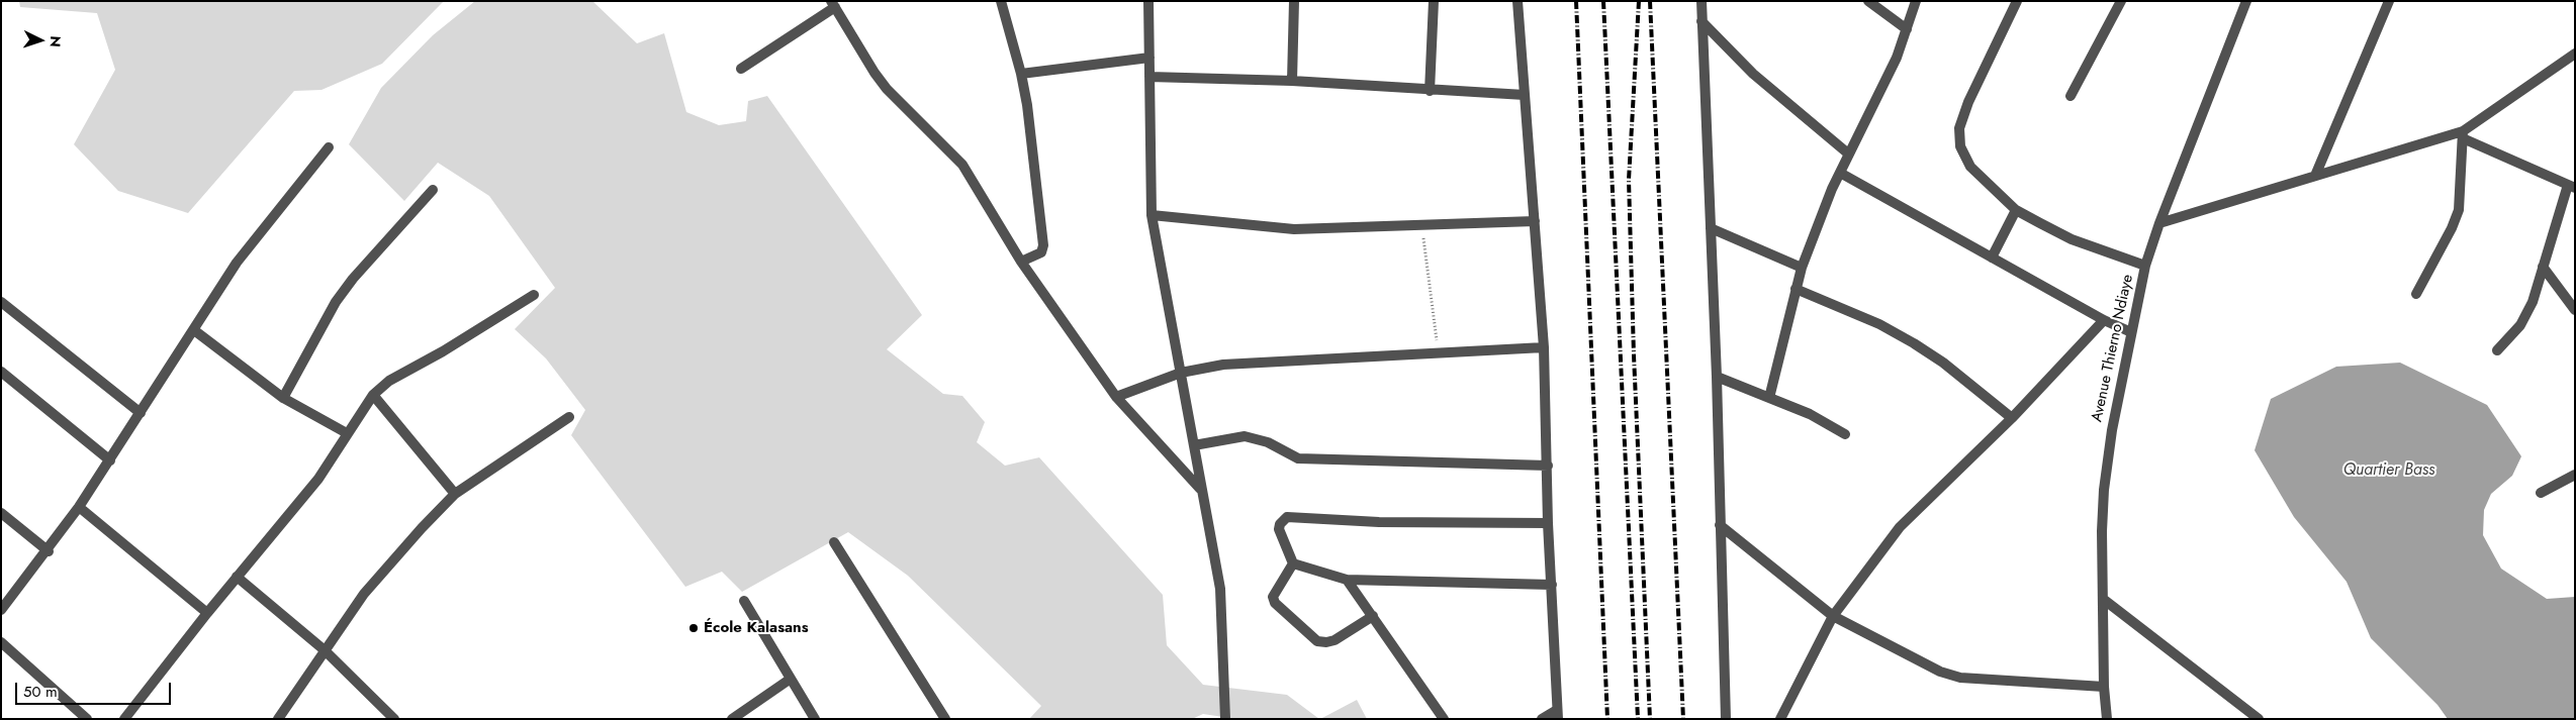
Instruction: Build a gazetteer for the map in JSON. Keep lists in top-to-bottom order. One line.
{"streets":{"street":["Avenue Thierno Ndiaye"]},"water":["Quartier Bass"],"places":["École Kalasans"],"scale_bar":"50 m","north":"right"}
